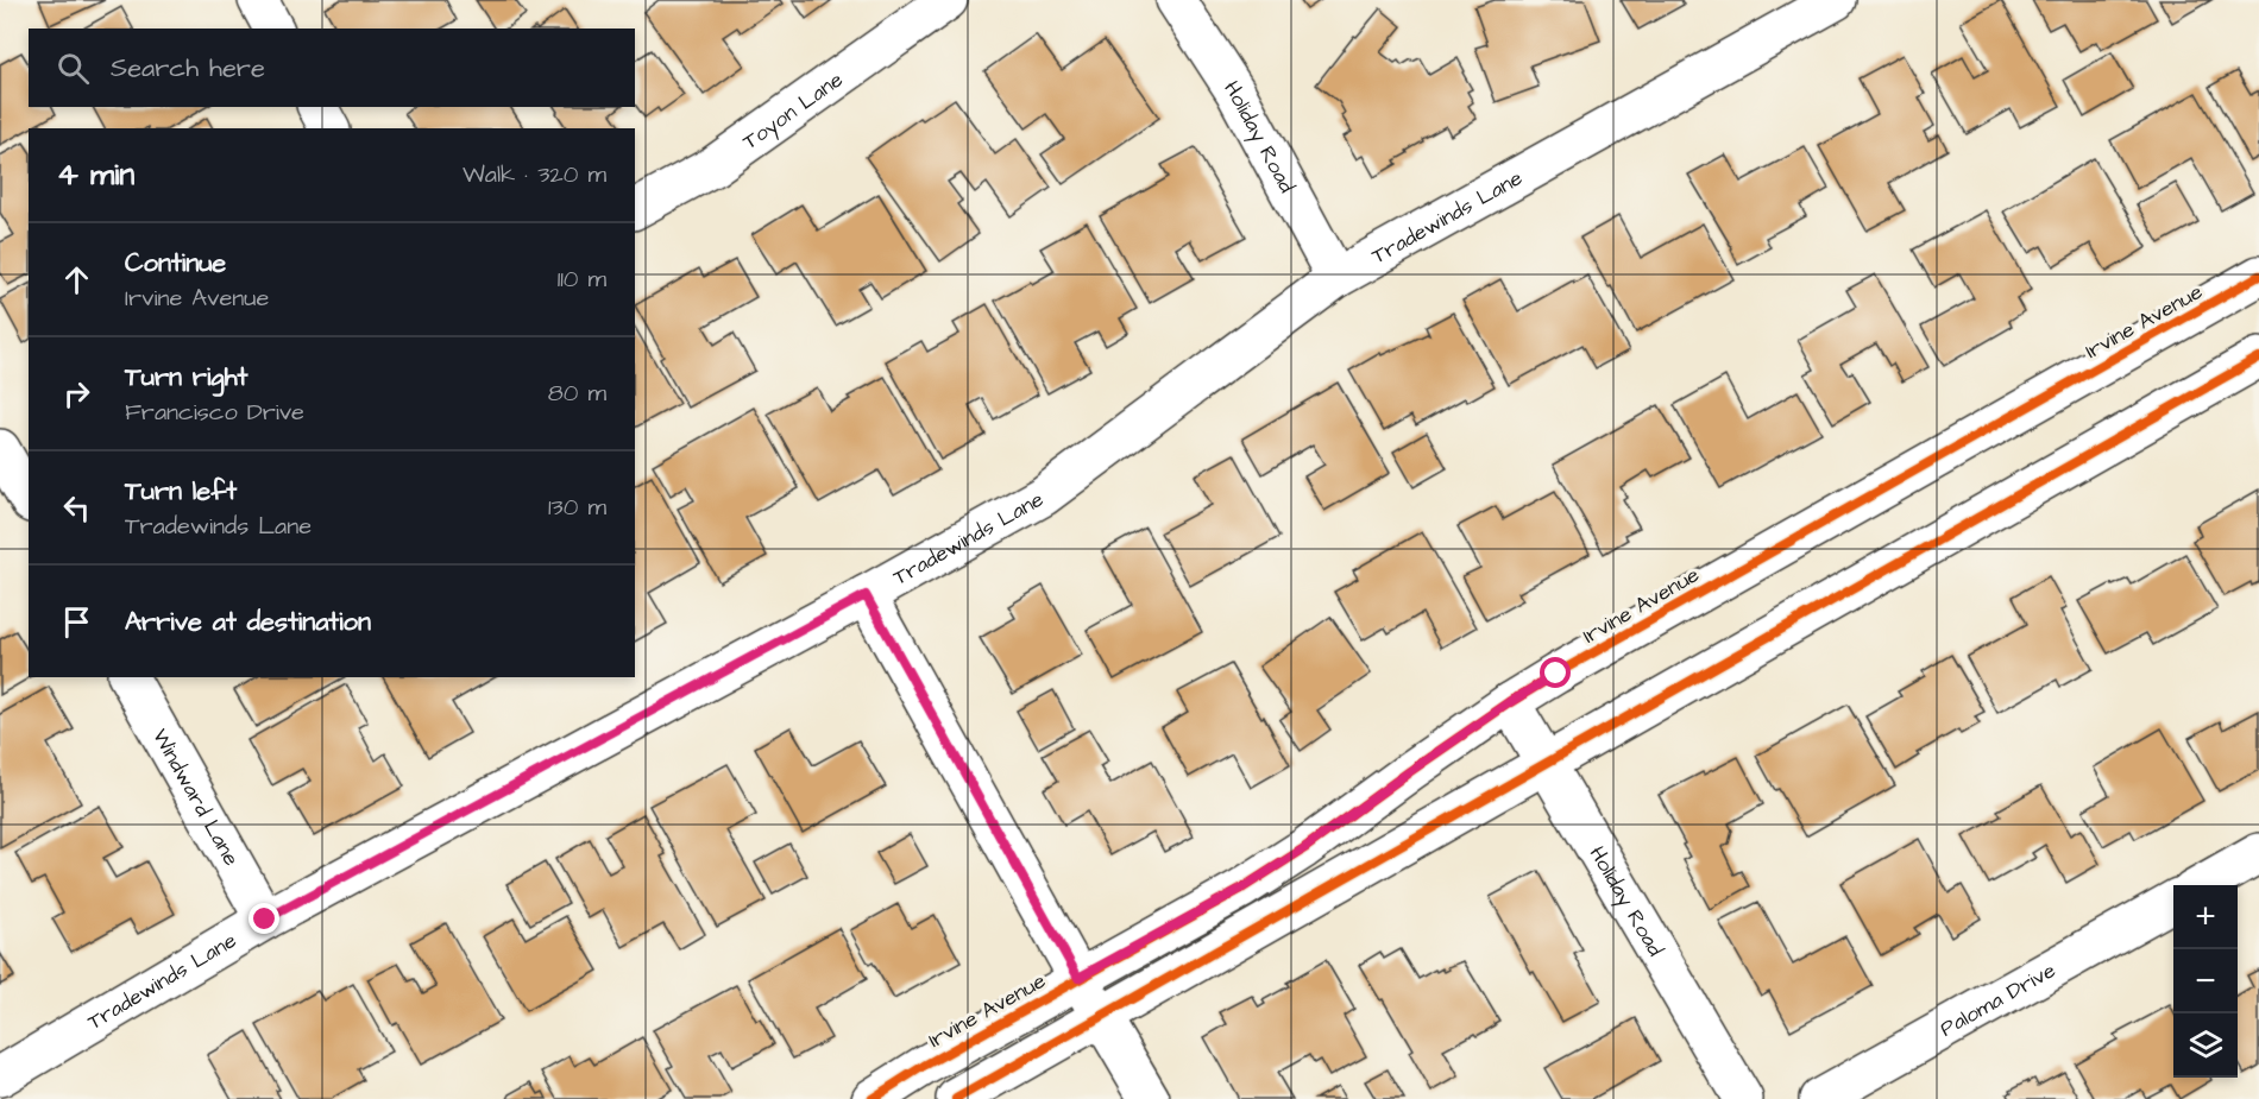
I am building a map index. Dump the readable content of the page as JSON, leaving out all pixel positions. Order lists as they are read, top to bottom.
{
  "streets": {
    "street": [
      "Toyon Lane",
      "Holiday Road",
      "Tradewinds Lane",
      "Irvine Avenue",
      "Windward Lane",
      "Paloma Drive"
    ]
  },
  "crossings": [
    ["Holiday Road", "Tradewinds Lane"],
    ["Holiday Road", "Irvine Avenue"],
    ["Tradewinds Lane", "Windward Lane"]
  ],
  "page": {
    "search": "Search here",
    "heading": ["4 min", "Walk · 320 m"],
    "list": [
      ["Continue", "Irvine Avenue", "110 m"],
      ["Turn right", "Francisco Drive", "80 m"],
      ["Turn left", "Tradewinds Lane", "130 m"],
      "Arrive at destination"
    ],
    "map_buttons": ["+", "−"]
  }
}
